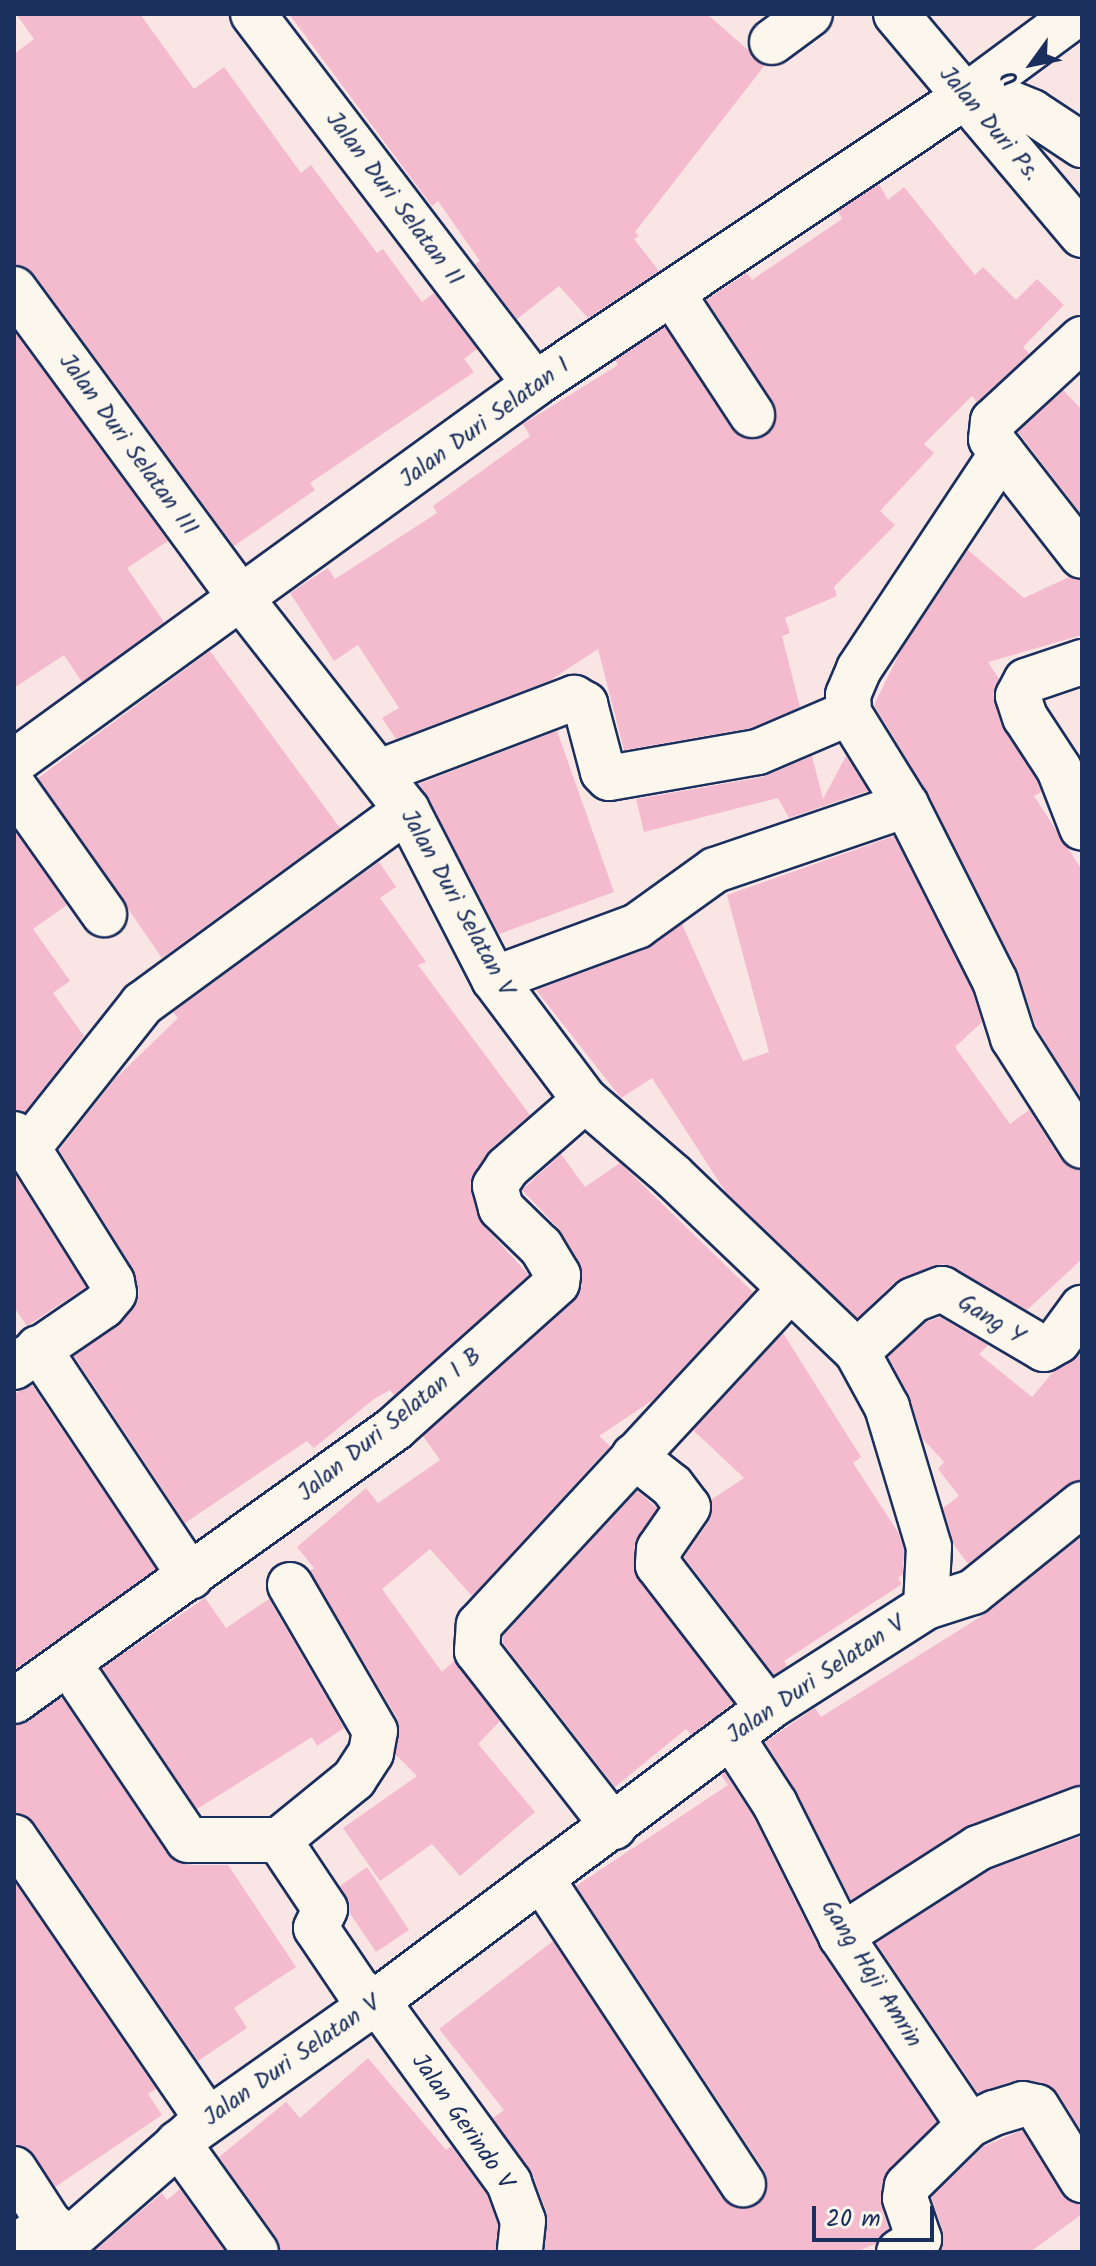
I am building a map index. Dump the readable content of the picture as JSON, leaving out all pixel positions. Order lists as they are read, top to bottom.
{
  "streets": {
    "street": [
      "Jalan Duri Ps.",
      "Jalan Duri Selatan II",
      "Jalan Duri Selatan I",
      "Jalan Duri Selatan III",
      "Jalan Duri Selatan V",
      "Gang Y",
      "Jalan Duri Selatan I B",
      "Gang Haji Amrin",
      "Jalan Gerindo V"
    ]
  },
  "crossings": [
    ["Jalan Duri Ps.", "Jalan Duri Selatan I"],
    ["Jalan Duri Selatan II", "Jalan Duri Selatan I"],
    ["Jalan Duri Selatan I", "Jalan Duri Selatan III"],
    ["Jalan Duri Selatan I", "Jalan Duri Selatan V"],
    ["Jalan Duri Selatan III", "Jalan Duri Selatan V"],
    ["Jalan Duri Selatan V", "Gang Y"],
    ["Jalan Duri Selatan V", "Jalan Duri Selatan I B"],
    ["Jalan Duri Selatan V", "Gang Haji Amrin"],
    ["Jalan Duri Selatan V", "Jalan Gerindo V"]
  ],
  "scale_bar": "20 m",
  "north": "bottom left"
}
